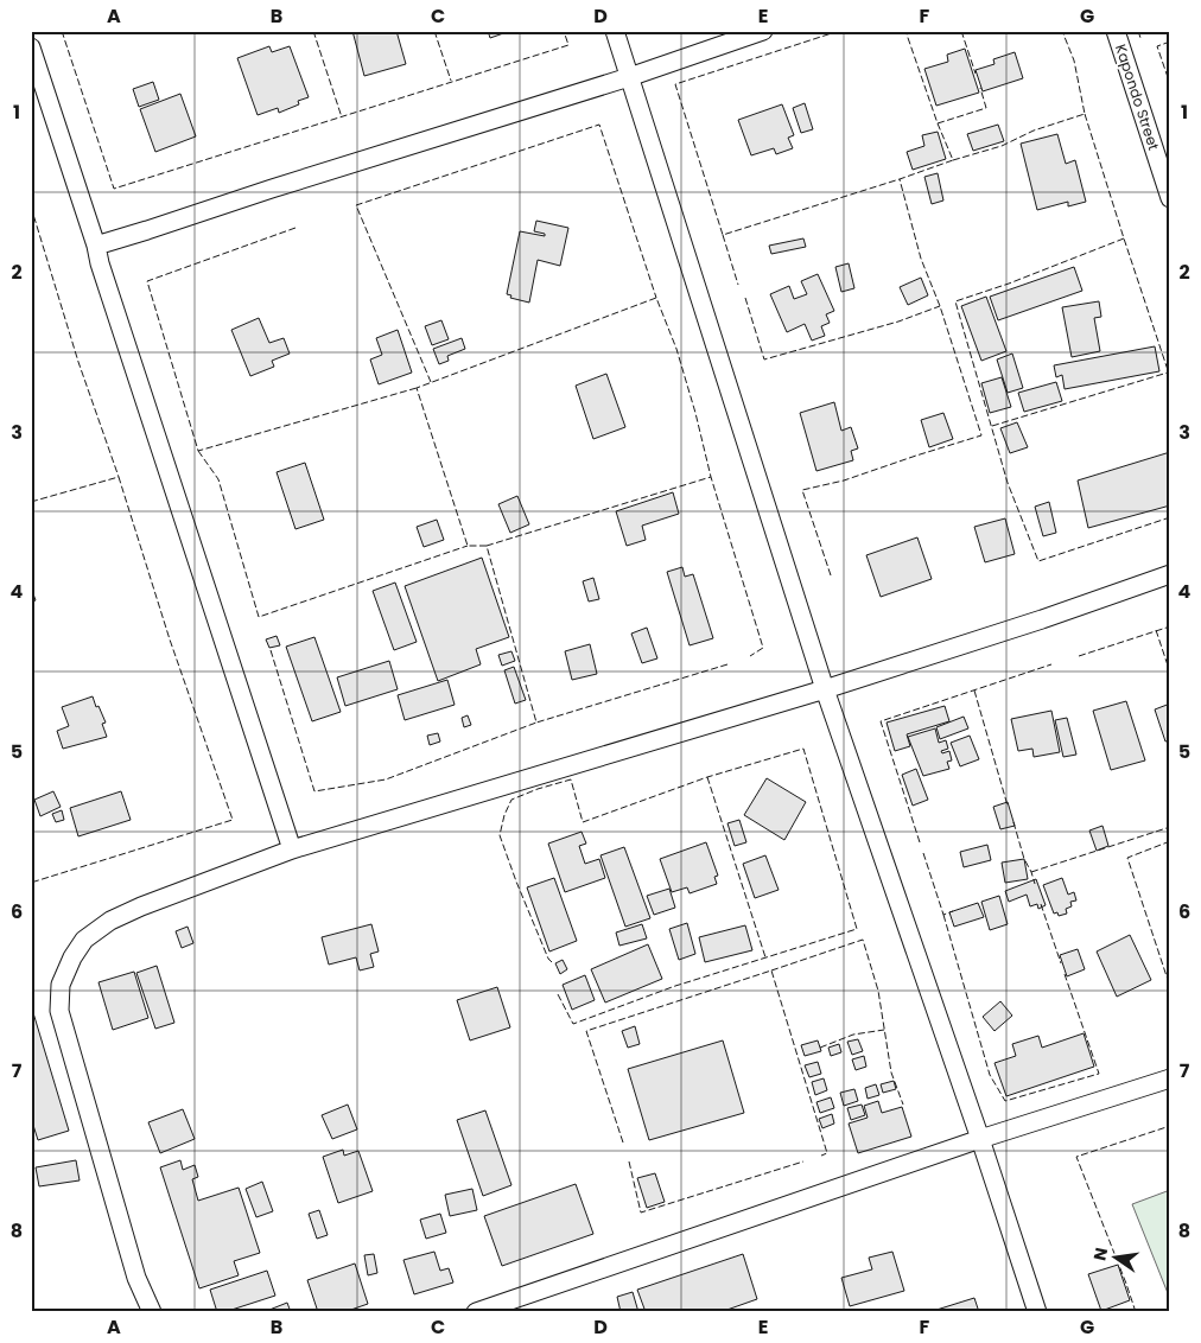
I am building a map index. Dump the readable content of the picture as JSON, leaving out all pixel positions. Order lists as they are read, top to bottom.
{
  "streets": {
    "street": ["Kapondo Street"]
  },
  "north": "left",
  "grid": {
    "columns": [
      "A",
      "B",
      "C",
      "D",
      "E",
      "F",
      "G"
    ],
    "rows": [
      "1",
      "2",
      "3",
      "4",
      "5",
      "6",
      "7",
      "8"
    ]
  }
}
